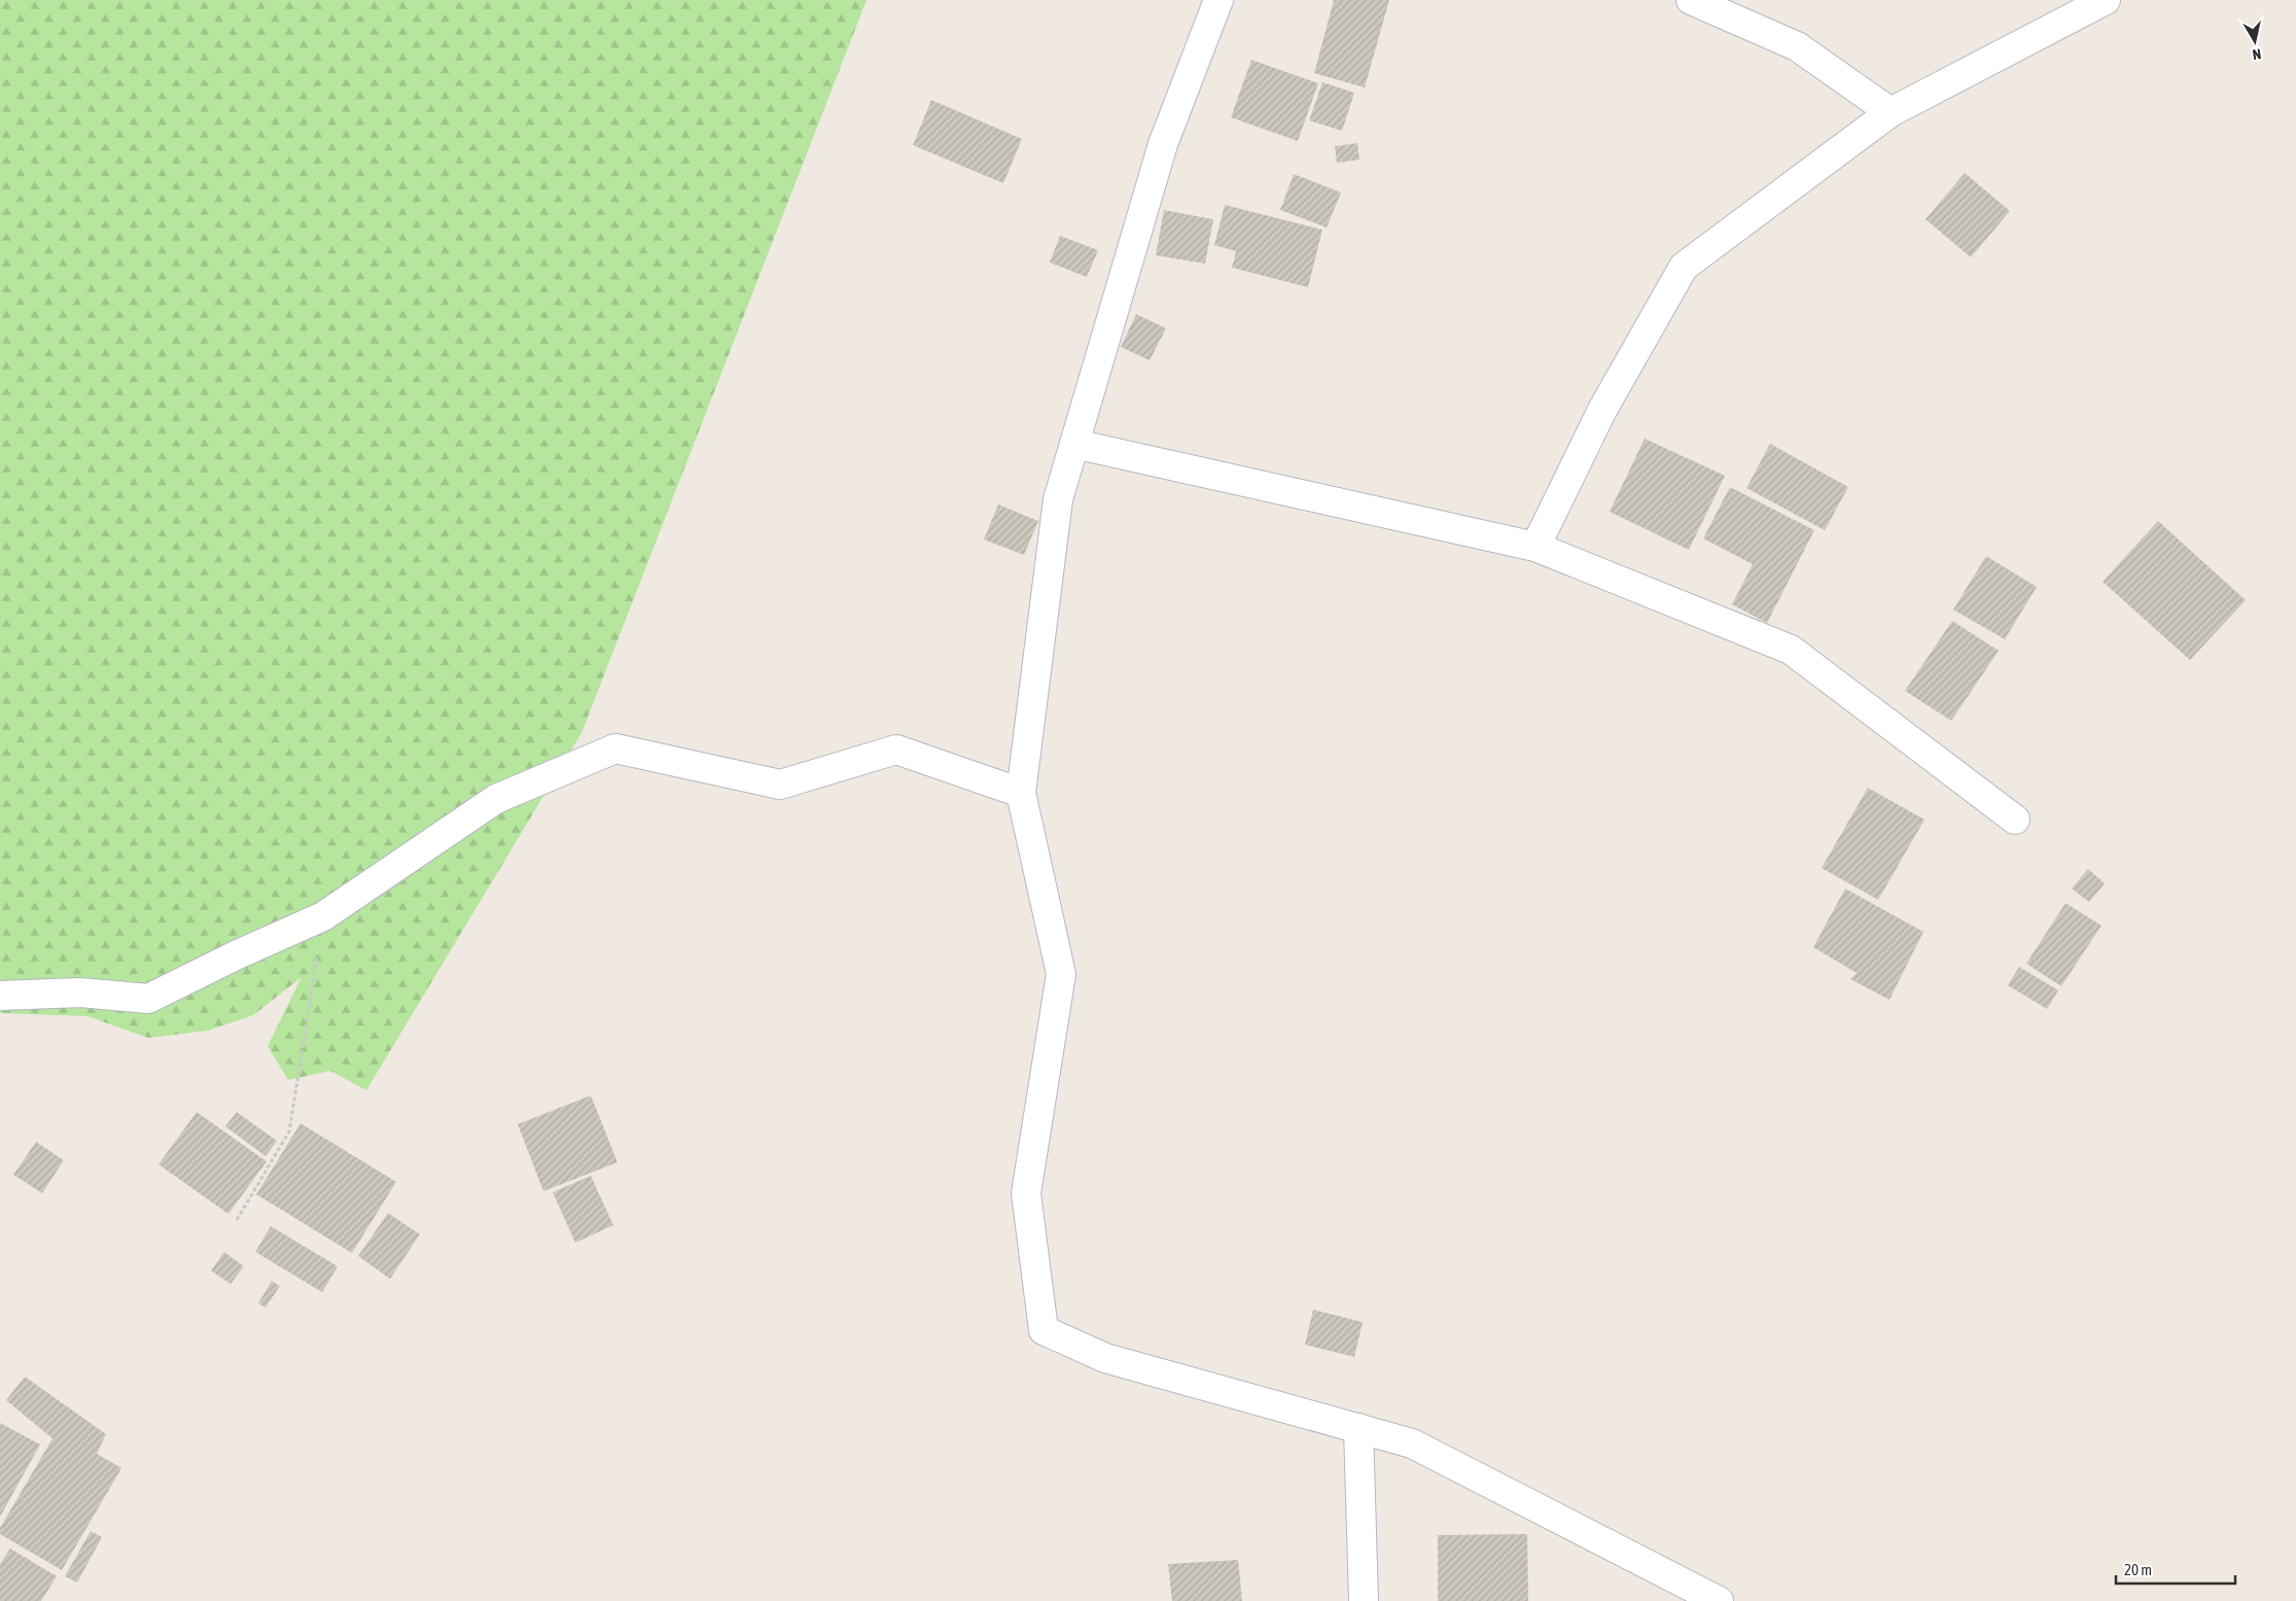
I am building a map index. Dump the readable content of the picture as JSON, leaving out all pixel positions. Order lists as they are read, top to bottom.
{
  "scale_bar": "20 m",
  "north": "bottom"
}
